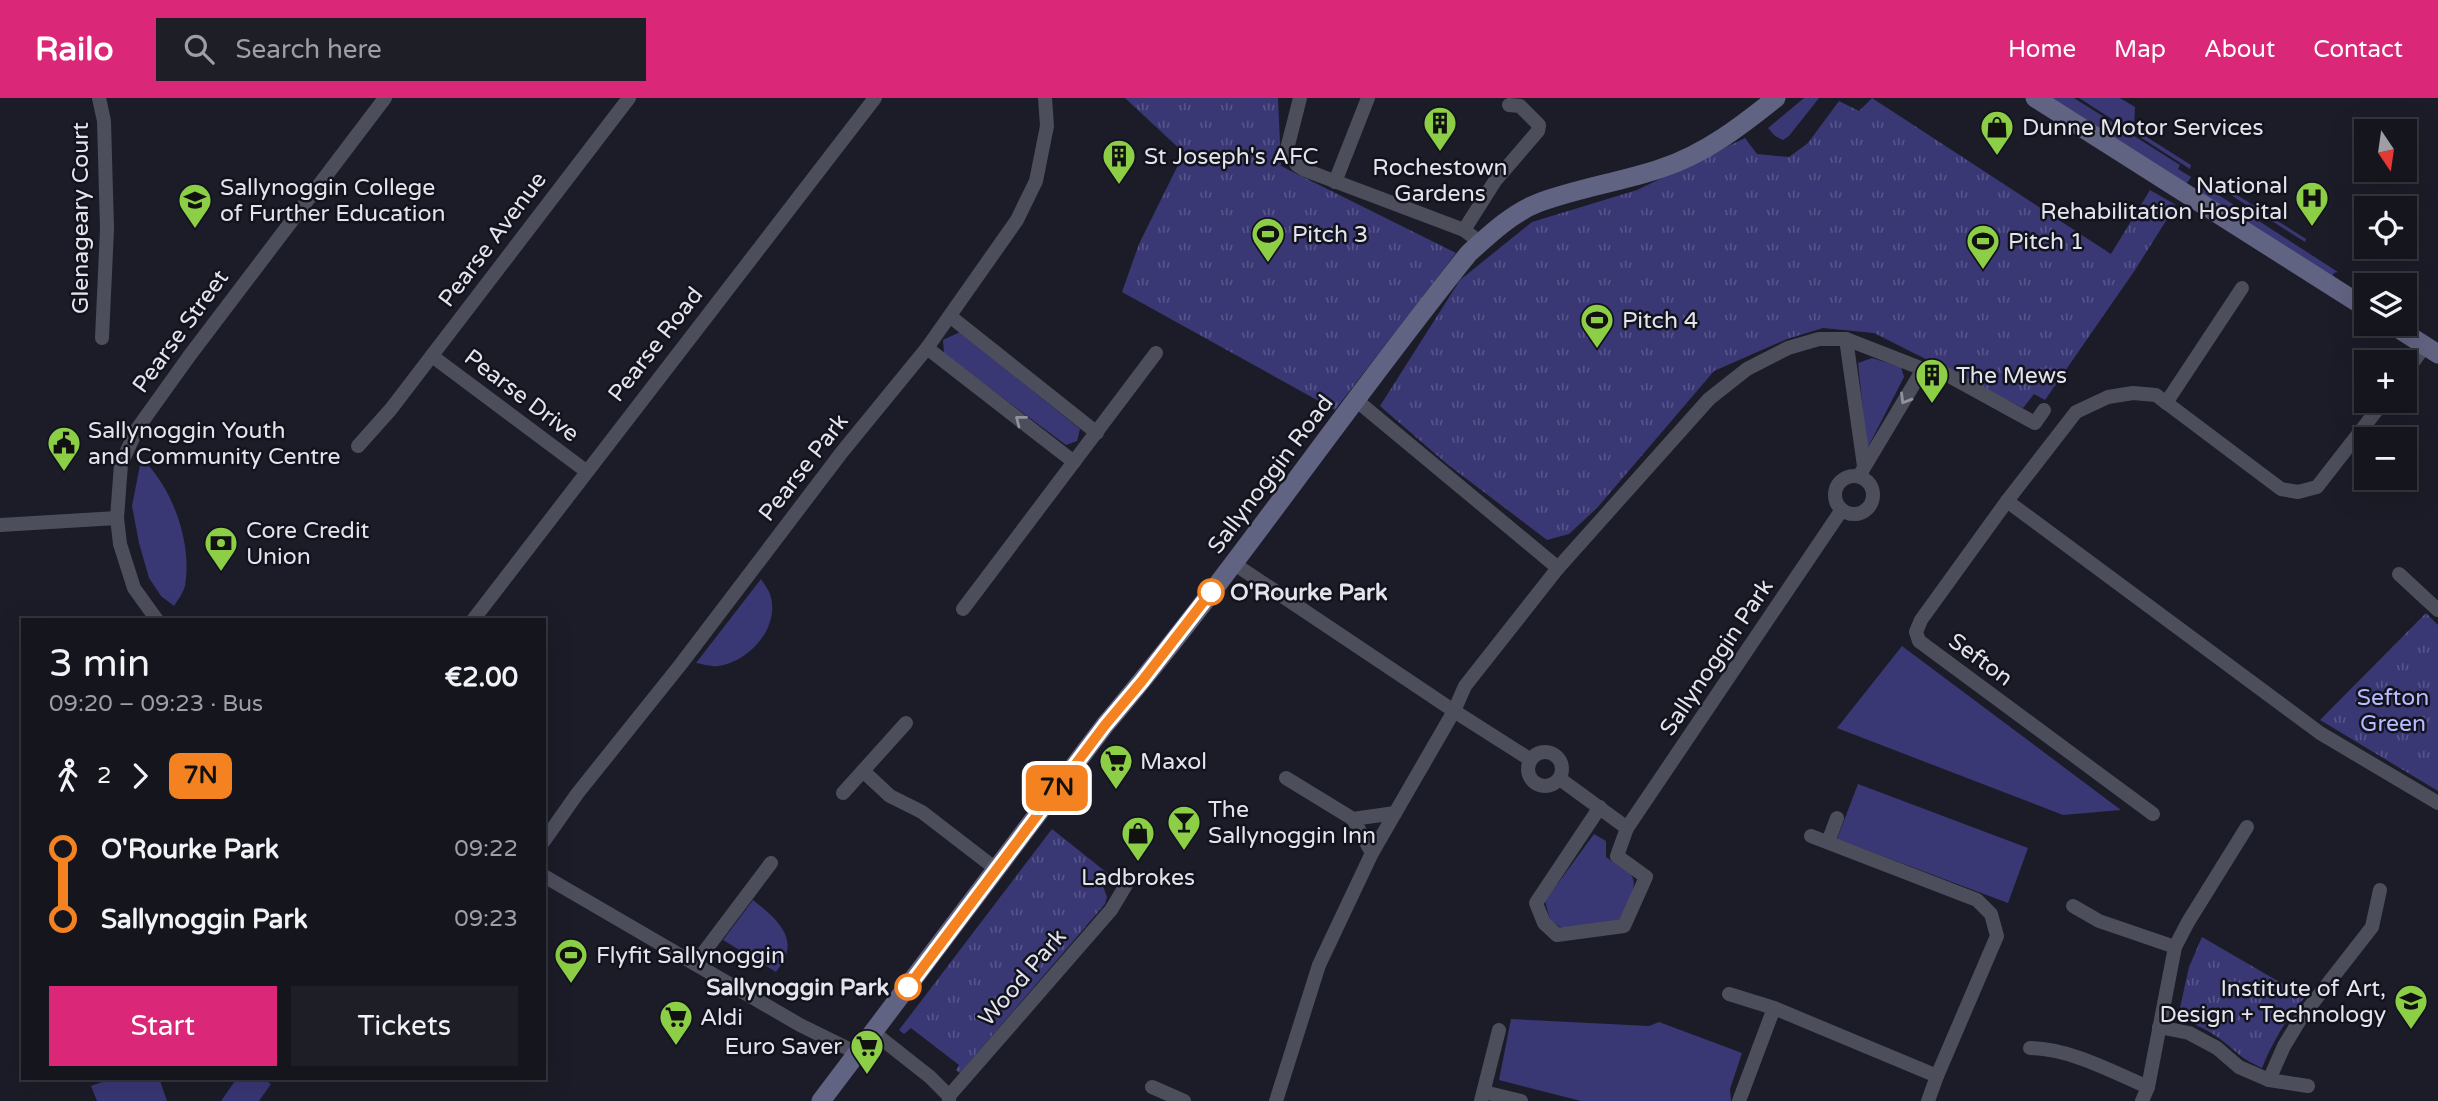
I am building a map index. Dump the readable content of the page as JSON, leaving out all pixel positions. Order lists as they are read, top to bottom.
{
  "streets": {
    "street": [
      "Glenageary Court",
      "Pearse Avenue",
      "Pearse Street",
      "Pearse Road",
      "Pearse Drive",
      "Pearse Park",
      "Sallynoggin Road",
      "Sallynoggin Park",
      "Sefton",
      "Wood Park"
    ]
  },
  "crossings": [
    ["Pearse Avenue", "Pearse Drive"],
    ["Pearse Road", "Pearse Drive"]
  ],
  "parks": ["Sefton Green"],
  "places": {
    "building": ["Rochestown Gardens", "St Joseph's AFC", "The Mews"],
    "shop": ["Dunne Motor Services", "Ladbrokes"],
    "hospital": ["National Rehabilitation Hospital"],
    "school or university": ["Sallynoggin College of Further Education", "Institute of Art, Design + Technology"],
    "sports": [
      "Pitch 3",
      "Pitch 1",
      "Pitch 4",
      "Flyfit Sallynoggin"
    ],
    "public building": ["Sallynoggin Youth and Community Centre"],
    "bank": ["Core Credit Union"],
    "other": ["O'Rourke Park", "Sallynoggin Park"],
    "supermarket": ["Maxol", "Aldi", "Euro Saver"],
    "bar": ["The Sallynoggin Inn"]
  },
  "lines": ["bus line 7N"],
  "north": "bottom",
  "page": {
    "header": "Railo",
    "search": "Search here",
    "nav": [
      "Home",
      "Map",
      "About",
      "Contact"
    ],
    "on_map": "7N",
    "map_buttons": ["+", "−"],
    "heading": ["3 min", "09:20 – 09:23 · Bus", "€2.00"],
    "legs": ["2", "7N"],
    "list": [
      {
        "name": "O'Rourke Park",
        "value": "09:22"
      },
      {
        "name": "Sallynoggin Park",
        "value": "09:23"
      }
    ],
    "buttons": ["Start", "Tickets"]
  }
}
